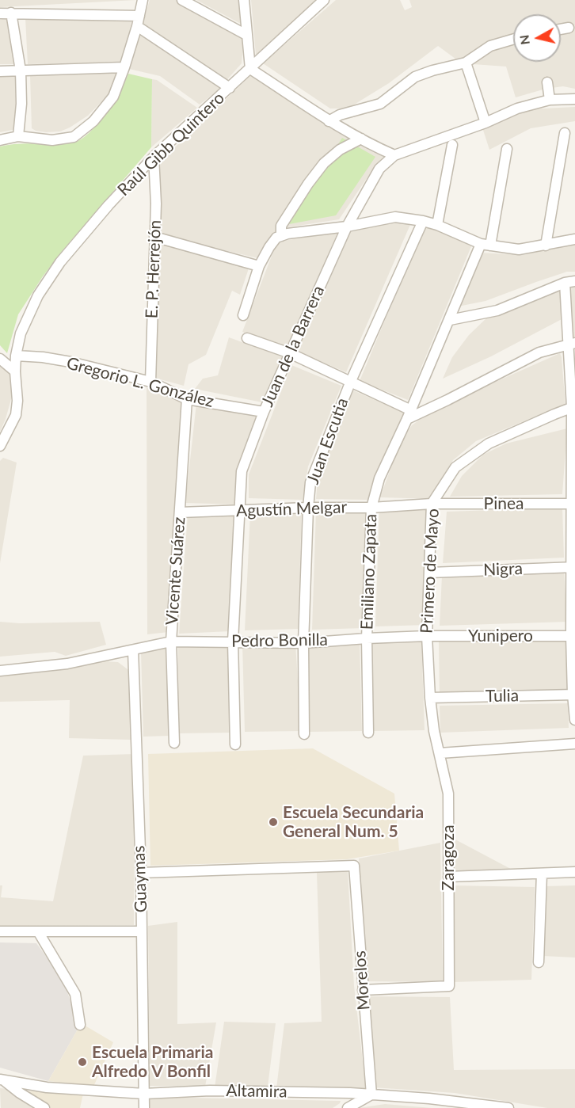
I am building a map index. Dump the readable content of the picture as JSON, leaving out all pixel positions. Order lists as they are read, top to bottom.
{
  "streets": {
    "street": [
      "Raúl Gibb Quintero",
      "E. P. Herrejón",
      "Juan de la Barrera",
      "Gregorio L. González",
      "Juan Escutia",
      "Pinea",
      "Agustín Melgar",
      "Nigra",
      "Vicente Suárez",
      "Primero de Mayo",
      "Emiliano Zapata",
      "Yunipero",
      "Pedro Bonilla",
      "Tulia",
      "Zaragoza",
      "Guaymas",
      "Morelos",
      "Altamira"
    ]
  },
  "crossings": [
    ["Raúl Gibb Quintero", "E. P. Herrejón"],
    ["Raúl Gibb Quintero", "Gregorio L. González"],
    ["E. P. Herrejón", "Gregorio L. González"],
    ["Juan de la Barrera", "Gregorio L. González"],
    ["Juan de la Barrera", "Agustín Melgar"],
    ["Juan de la Barrera", "Pedro Bonilla"],
    ["Gregorio L. González", "Vicente Suárez"],
    ["Juan Escutia", "Agustín Melgar"],
    ["Juan Escutia", "Pedro Bonilla"],
    ["Pinea", "Agustín Melgar"],
    ["Pinea", "Primero de Mayo"],
    ["Agustín Melgar", "Vicente Suárez"],
    ["Agustín Melgar", "Primero de Mayo"],
    ["Agustín Melgar", "Emiliano Zapata"],
    ["Nigra", "Primero de Mayo"],
    ["Vicente Suárez", "Pedro Bonilla"],
    ["Primero de Mayo", "Yunipero"],
    ["Primero de Mayo", "Pedro Bonilla"],
    ["Primero de Mayo", "Tulia"],
    ["Primero de Mayo", "Zaragoza"],
    ["Emiliano Zapata", "Pedro Bonilla"],
    ["Yunipero", "Pedro Bonilla"],
    ["Pedro Bonilla", "Guaymas"],
    ["Zaragoza", "Morelos"],
    ["Guaymas", "Morelos"],
    ["Guaymas", "Altamira"],
    ["Morelos", "Altamira"]
  ],
  "places": ["Escuela Secundaria General Num. 5", "Escuela Primaria Alfredo V Bonfil"],
  "north": "left"
}
